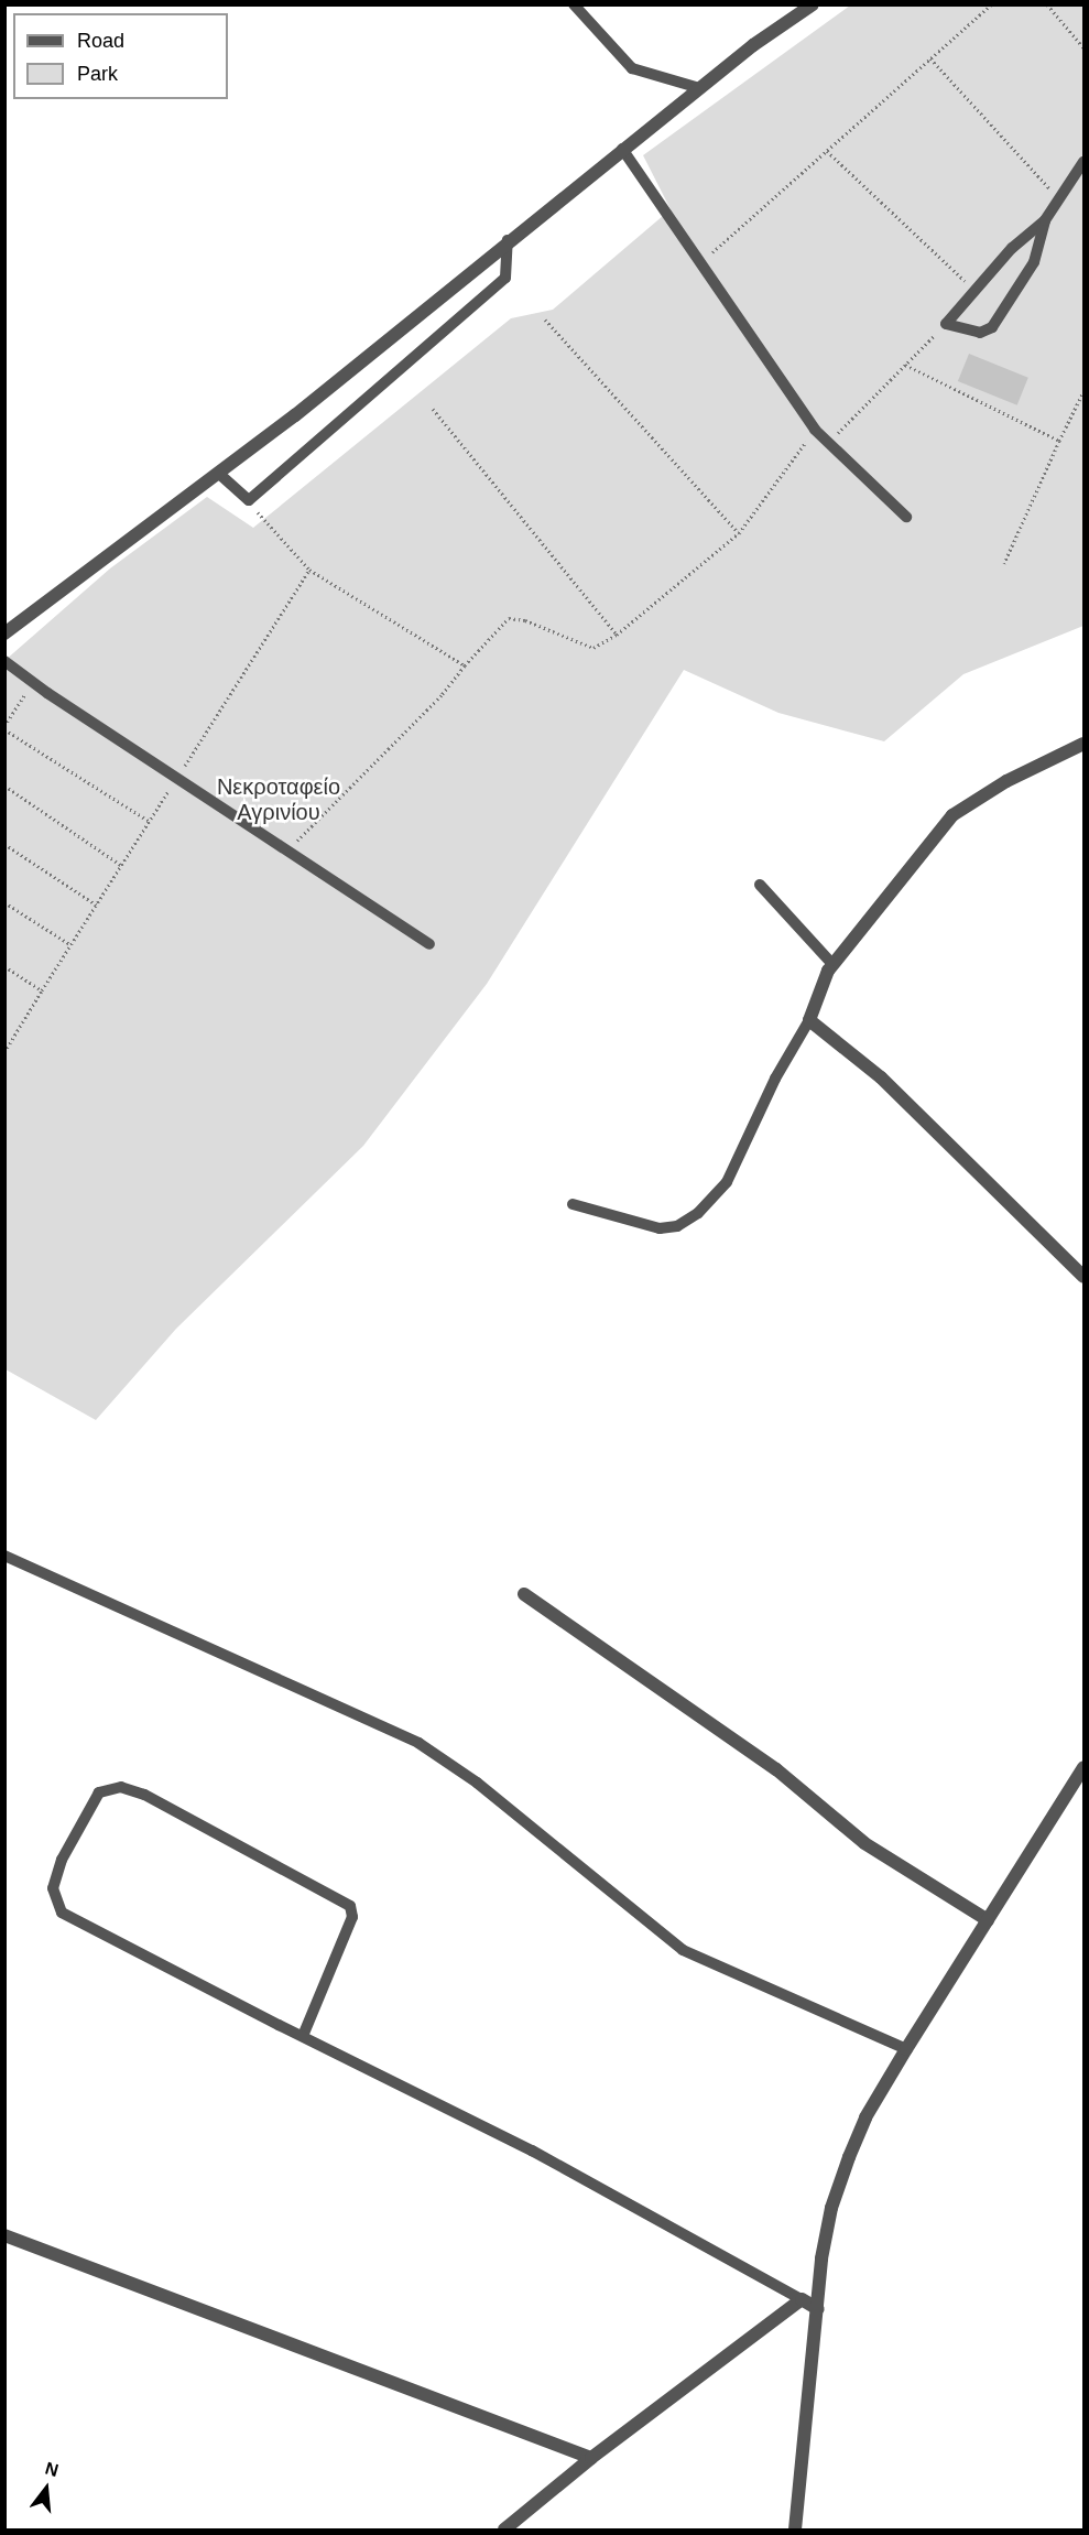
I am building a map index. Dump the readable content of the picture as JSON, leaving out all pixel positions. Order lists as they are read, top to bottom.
{
  "parks": ["Νεκροταφείο Αγρινίου"],
  "legend": ["Road", "Park"],
  "north": "top"
}
